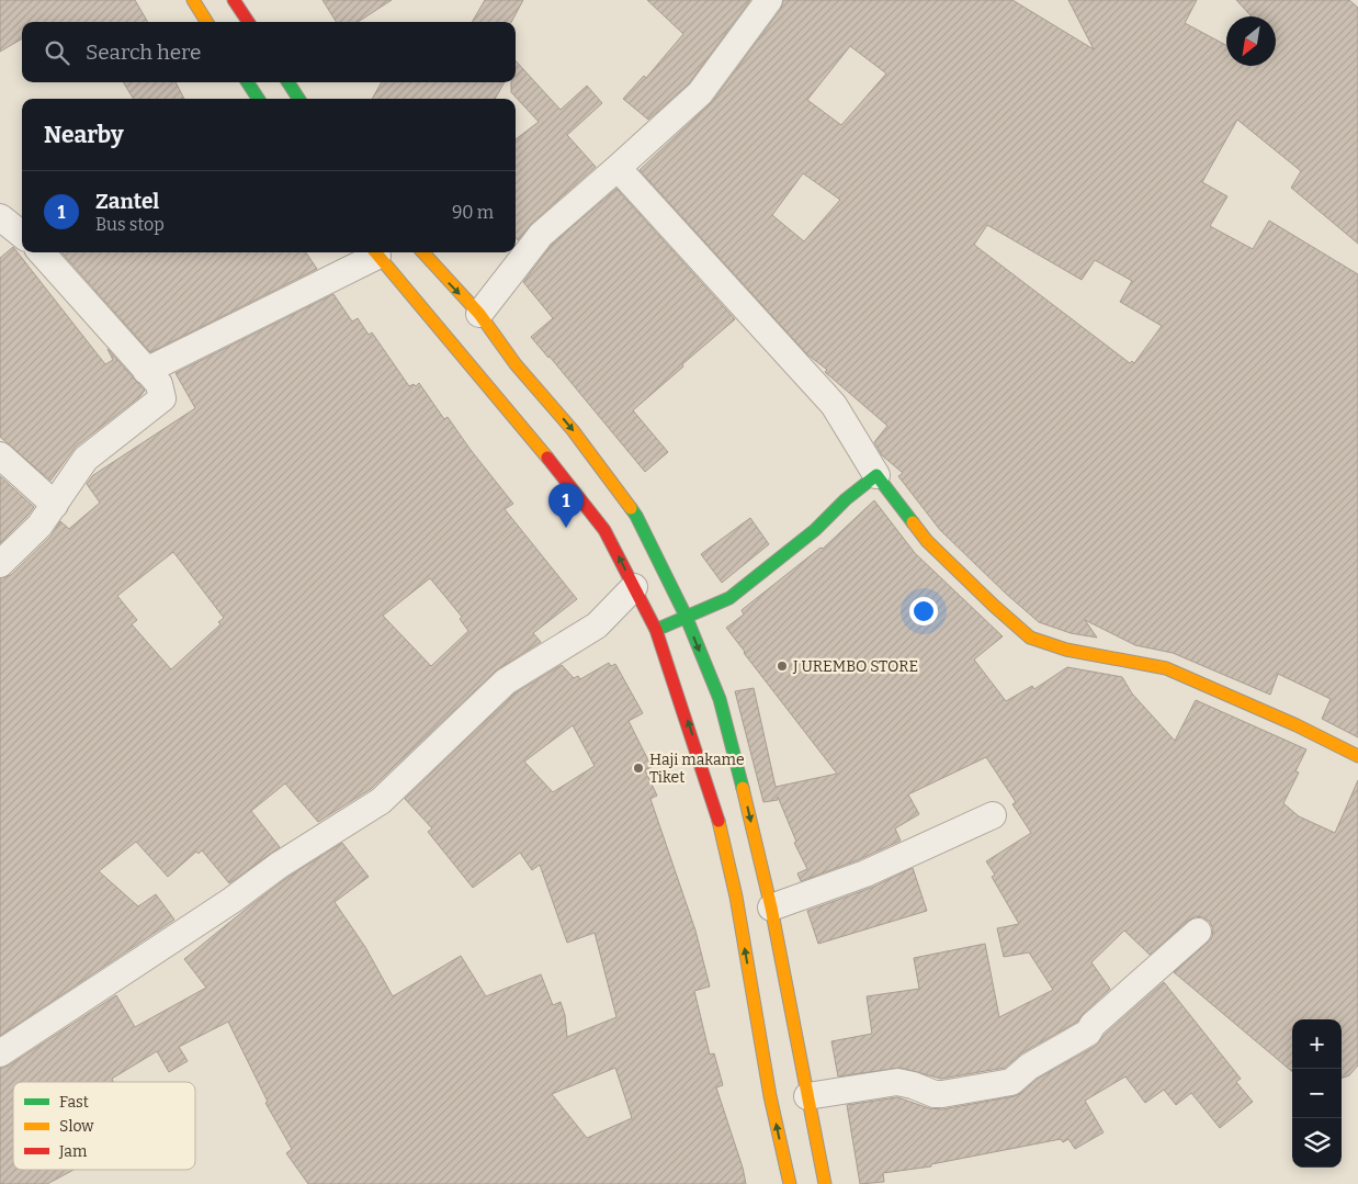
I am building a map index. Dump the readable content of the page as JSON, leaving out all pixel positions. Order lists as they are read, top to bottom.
{
  "places": ["J UREMBO STORE", "Haji makame Tiket"],
  "legend": ["Fast", "Slow", "Jam"],
  "north": "bottom left",
  "page": {
    "search": "Search here",
    "heading": "Nearby",
    "list": [
      {
        "mark": "1",
        "name": "Zantel",
        "note": "Bus stop",
        "value": "90 m"
      }
    ],
    "pins": "1",
    "map_buttons": ["+", "−"]
  }
}
